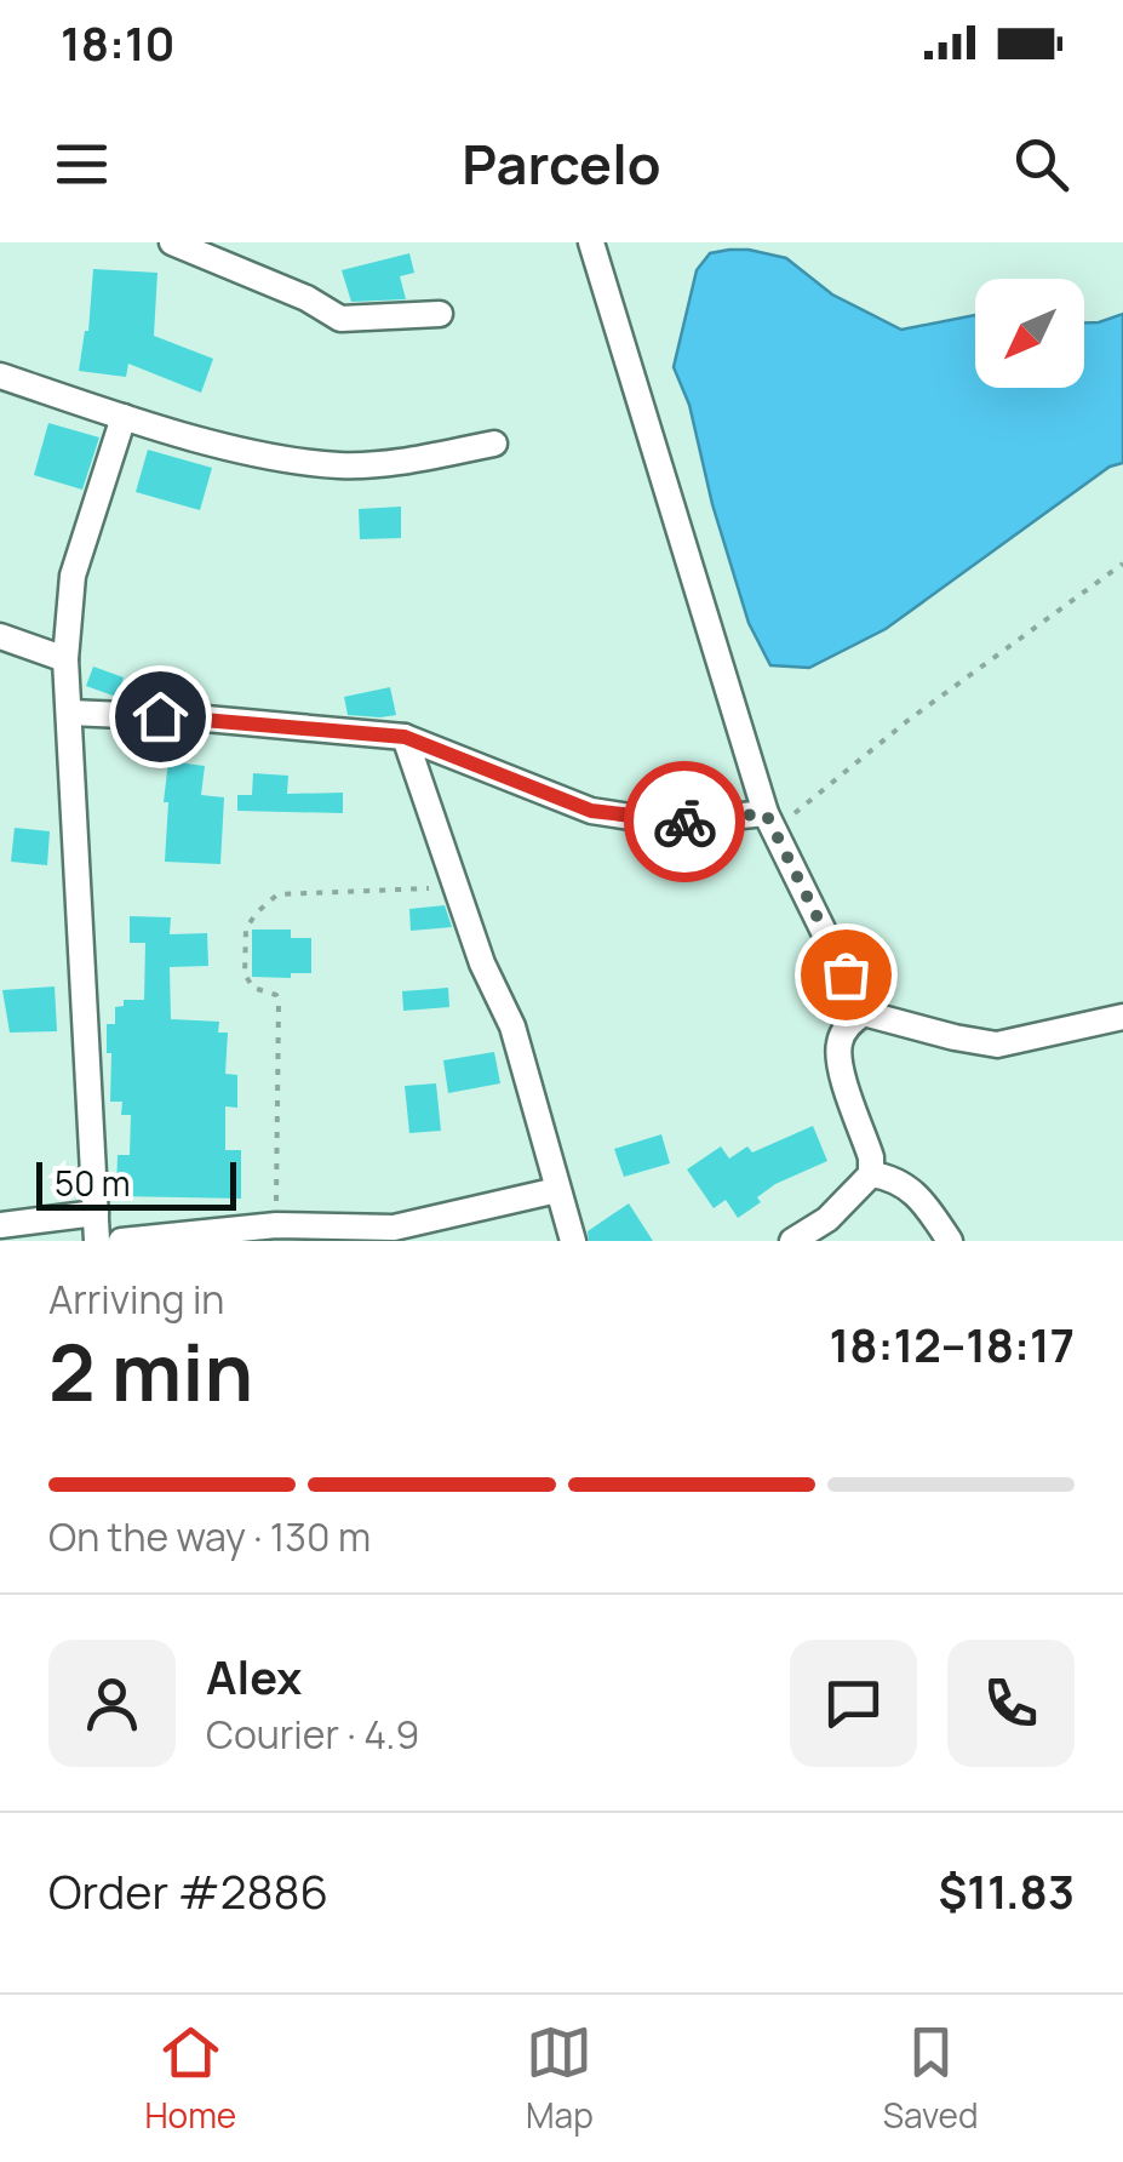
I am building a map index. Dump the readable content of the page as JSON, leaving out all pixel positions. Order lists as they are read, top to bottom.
{
  "scale_bar": "50 m",
  "north": "bottom left",
  "page": {
    "status": "18:10",
    "header": "Parcelo",
    "scale": "50 m",
    "heading": ["2 min", "Arriving in", "18:12–18:17"],
    "panel": [
      "Alex",
      "Courier · 4.9",
      "Order #2886",
      "$11.83"
    ],
    "bar": "On the way · 130 m",
    "tabs": ["Home", "Map", "Saved"]
  }
}
